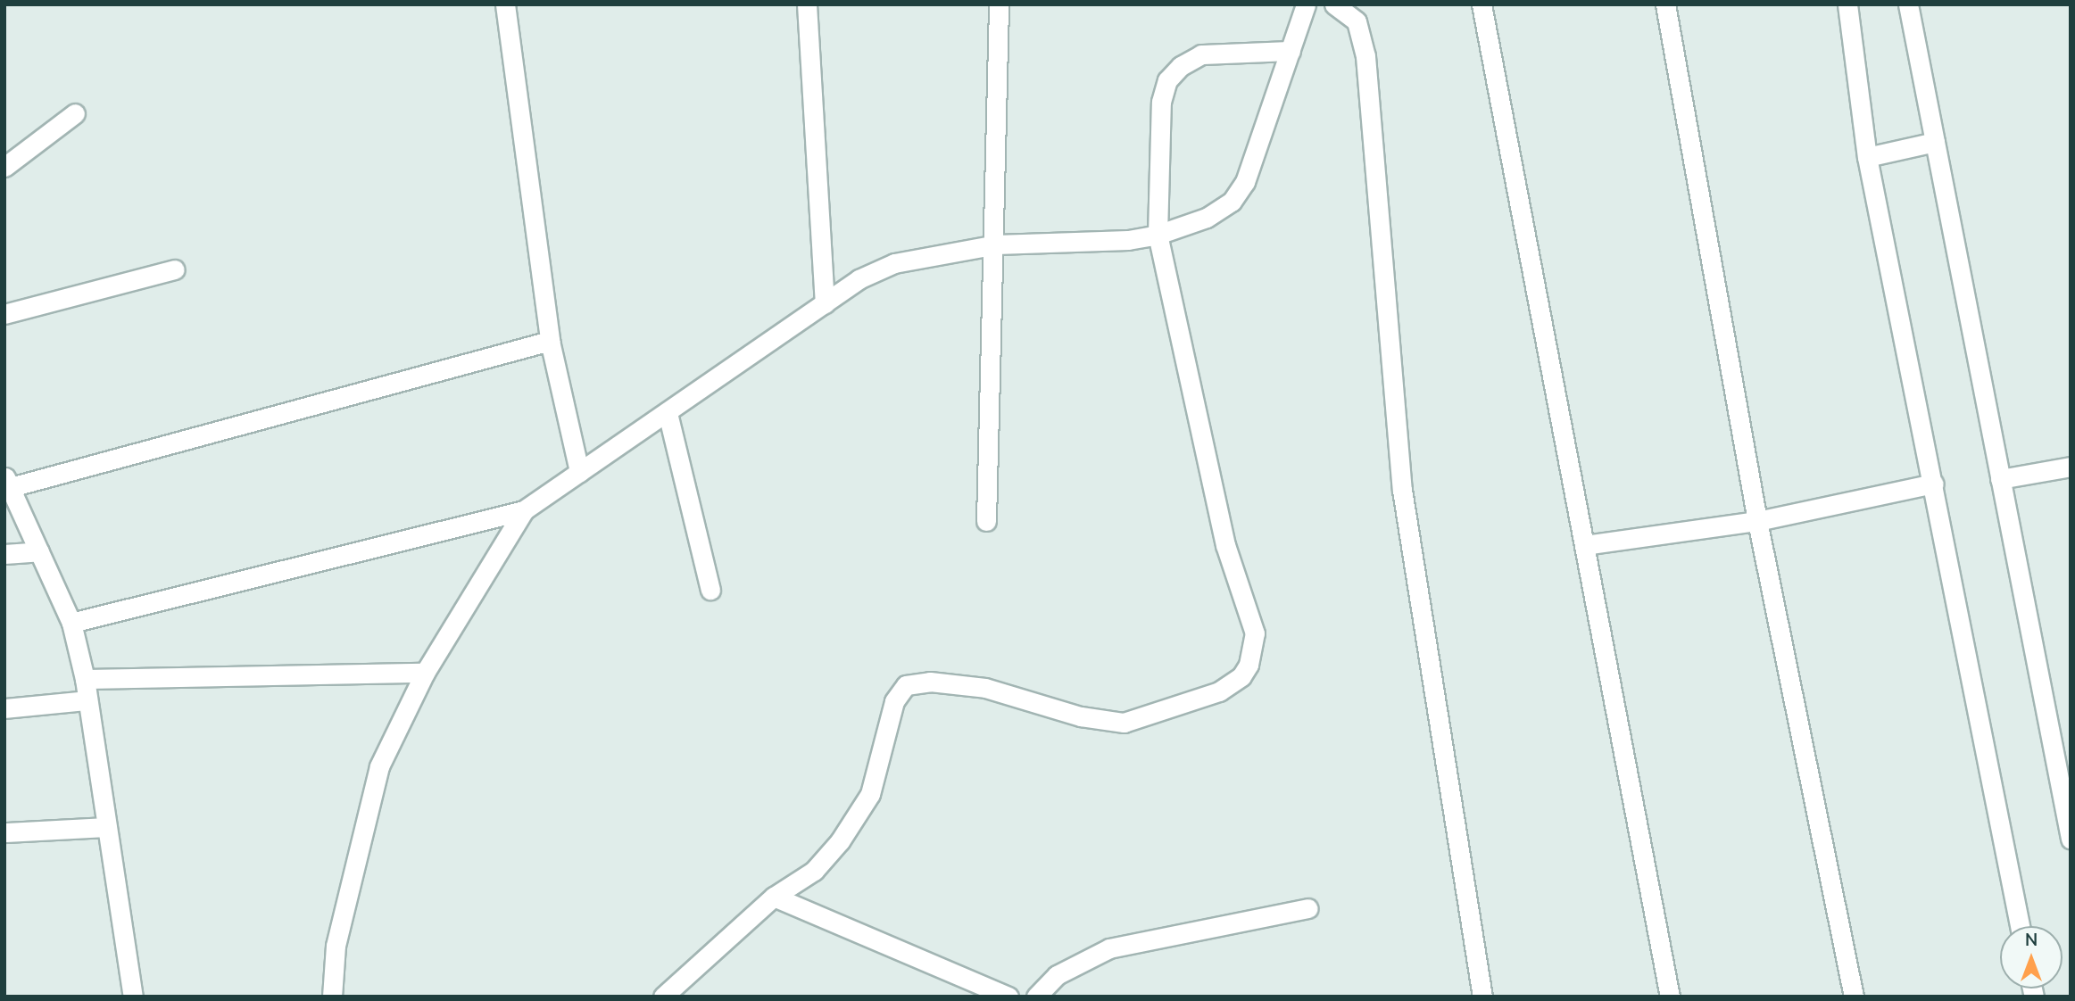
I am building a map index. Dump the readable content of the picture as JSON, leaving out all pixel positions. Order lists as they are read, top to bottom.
{
  "north": "top"
}
